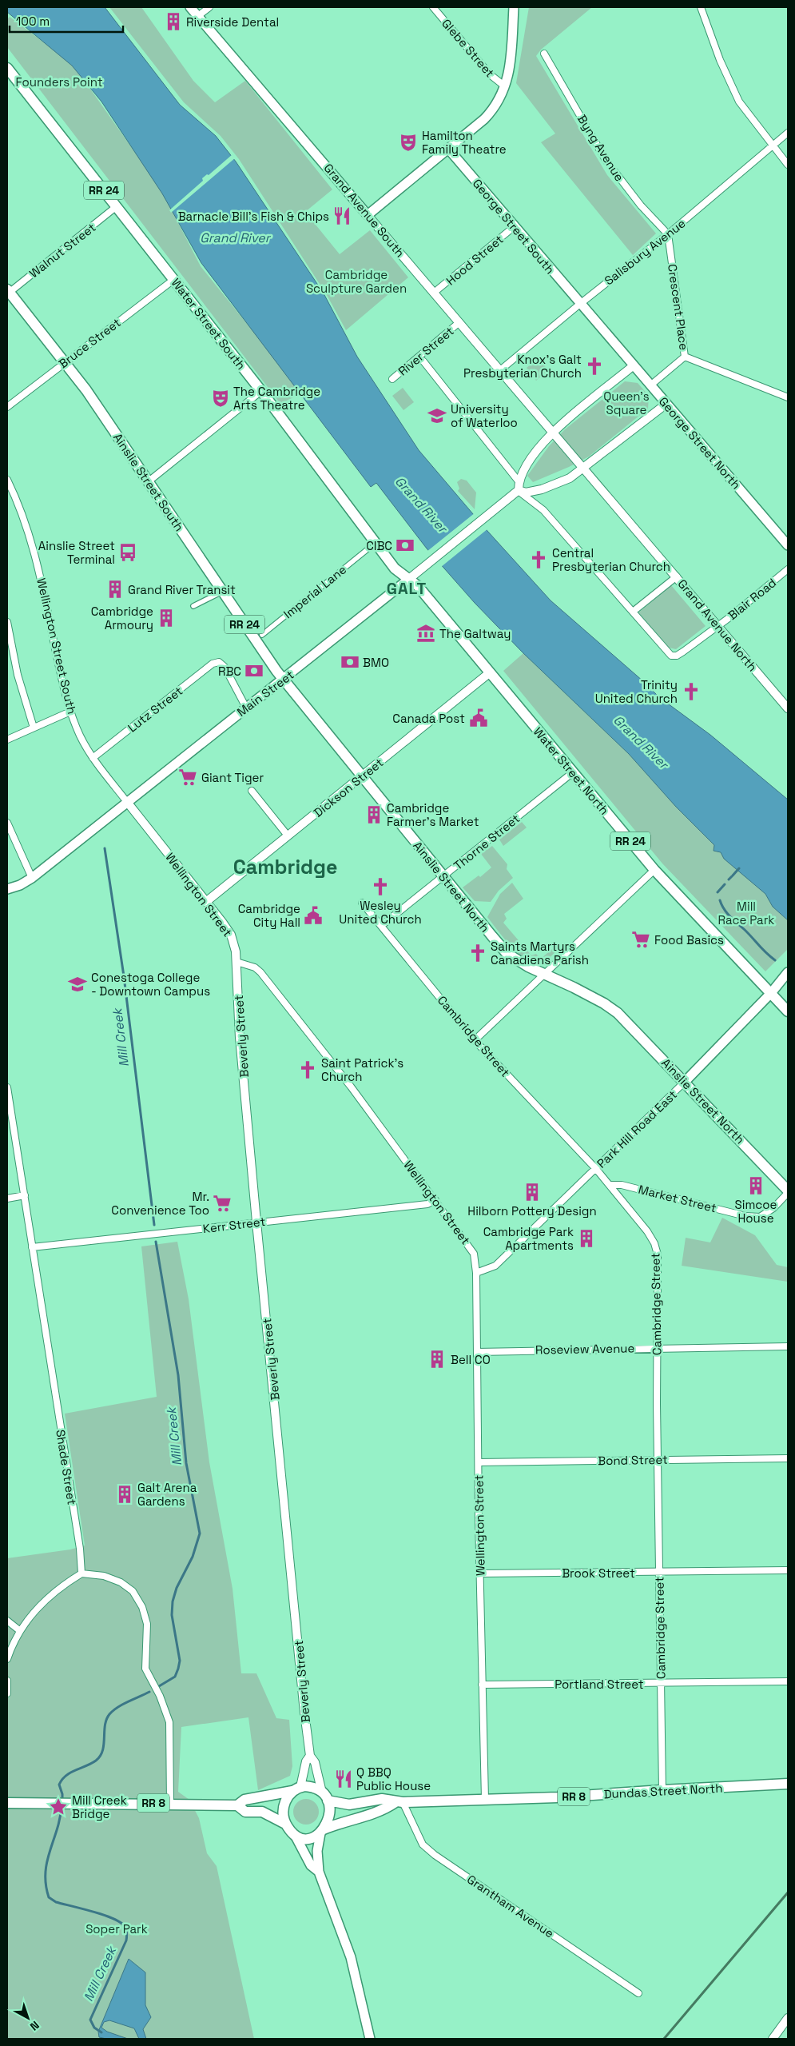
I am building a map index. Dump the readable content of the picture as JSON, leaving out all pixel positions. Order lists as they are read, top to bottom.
{
  "streets": {
    "main road": [
      "RR 24",
      "Grand Avenue South",
      "George Street South",
      "Water Street South",
      "George Street North",
      "Ainslie Street South",
      "Main Street",
      "Water Street North",
      "Ainslie Street North",
      "Park Hill Road East",
      "Dundas Street North",
      "RR 8"
    ],
    "street": [
      "Glebe Street",
      "Byng Avenue",
      "Walnut Street",
      "Salisbury Avenue",
      "Hood Street",
      "Crescent Place",
      "Bruce Street",
      "River Street",
      "Imperial Lane",
      "Blair Road",
      "Grand Avenue North",
      "Wellington Street South",
      "Lutz Street",
      "Dickson Street",
      "Thorne Street",
      "Wellington Street",
      "Beverly Street",
      "Cambridge Street",
      "Market Street",
      "Kerr Street",
      "Roseview Avenue",
      "Bond Street",
      "Shade Street",
      "Brook Street",
      "Portland Street",
      "Grantham Avenue"
    ]
  },
  "crossings": [
    ["Byng Avenue", "Salisbury Avenue"],
    ["Byng Avenue", "Crescent Place"],
    ["Grand Avenue South", "Salisbury Avenue"],
    ["Grand Avenue South", "Hood Street"],
    ["Grand Avenue South", "River Street"],
    ["Grand Avenue South", "Grand Avenue North"],
    ["George Street South", "Salisbury Avenue"],
    ["George Street South", "Hood Street"],
    ["George Street South", "George Street North"],
    ["Walnut Street", "Water Street South"],
    ["Walnut Street", "Ainslie Street South"],
    ["Salisbury Avenue", "Crescent Place"],
    ["Salisbury Avenue", "George Street North"],
    ["Crescent Place", "George Street North"],
    ["Water Street South", "Bruce Street"],
    ["Water Street South", "Main Street"],
    ["Water Street South", "Water Street North"],
    ["Bruce Street", "Ainslie Street South"],
    ["Ainslie Street South", "Main Street"],
    ["Ainslie Street South", "Ainslie Street North"],
    ["Blair Road", "Grand Avenue North"],
    ["Wellington Street South", "Main Street"],
    ["Wellington Street South", "Lutz Street"],
    ["Wellington Street South", "Wellington Street"],
    ["Main Street", "Lutz Street"],
    ["Main Street", "Water Street North"],
    ["Main Street", "Ainslie Street North"],
    ["Main Street", "Wellington Street"],
    ["Water Street North", "Dickson Street"],
    ["Water Street North", "Thorne Street"],
    ["Water Street North", "Park Hill Road East"],
    ["Dickson Street", "Ainslie Street North"],
    ["Dickson Street", "Wellington Street"],
    ["Thorne Street", "Ainslie Street North"],
    ["Thorne Street", "Cambridge Street"],
    ["Ainslie Street North", "Park Hill Road East"],
    ["Ainslie Street North", "Market Street"],
    ["Wellington Street", "Beverly Street"],
    ["Wellington Street", "Park Hill Road East"],
    ["Wellington Street", "Kerr Street"],
    ["Wellington Street", "Roseview Avenue"],
    ["Wellington Street", "Bond Street"],
    ["Wellington Street", "Brook Street"],
    ["Wellington Street", "Portland Street"],
    ["Wellington Street", "Dundas Street North"],
    ["Beverly Street", "Kerr Street"],
    ["Beverly Street", "Dundas Street North"],
    ["Beverly Street", "RR 8"],
    ["Cambridge Street", "Park Hill Road East"],
    ["Cambridge Street", "Market Street"],
    ["Cambridge Street", "Roseview Avenue"],
    ["Cambridge Street", "Bond Street"],
    ["Cambridge Street", "Brook Street"],
    ["Cambridge Street", "Portland Street"],
    ["Cambridge Street", "Dundas Street North"],
    ["Kerr Street", "Shade Street"],
    ["Dundas Street North", "RR 8"],
    ["Dundas Street North", "Grantham Avenue"]
  ],
  "districts": ["GALT", "Cambridge"],
  "water": ["Grand River", "Mill Creek"],
  "parks": [
    "Founders Point",
    "Cambridge Sculpture Garden",
    "Queen's Square",
    "Mill Race Park",
    "Soper Park"
  ],
  "places": {
    "building": [
      "Riverside Dental",
      "Grand River Transit",
      "Cambridge Armoury",
      "Cambridge Farmer's Market",
      "Simcoe House",
      "Hilborn Pottery Design",
      "Cambridge Park Apartments",
      "Bell CO",
      "Galt Arena Gardens"
    ],
    "theatre": ["Hamilton Family Theatre", "The Cambridge Arts Theatre"],
    "restaurant": ["Barnacle Bill's Fish & Chips", "Q BBQ Public House"],
    "church": [
      "Knox's Galt Presbyterian Church",
      "Central Presbyterian Church",
      "Trinity United Church",
      "Wesley United Church",
      "Saints Martyrs Canadiens Parish",
      "Saint Patrick's Church"
    ],
    "school or university": ["University of Waterloo", "Conestoga College - Downtown Campus"],
    "bank": ["CIBC", "BMO", "RBC"],
    "bus stop": ["Ainslie Street Terminal"],
    "museum": ["The Galtway"],
    "public building": ["Canada Post", "Cambridge City Hall"],
    "supermarket": ["Giant Tiger", "Food Basics", "Mr. Convenience Too"],
    "place": ["Mill Creek Bridge"]
  },
  "scale_bar": "100 m",
  "north": "bottom right"
}
